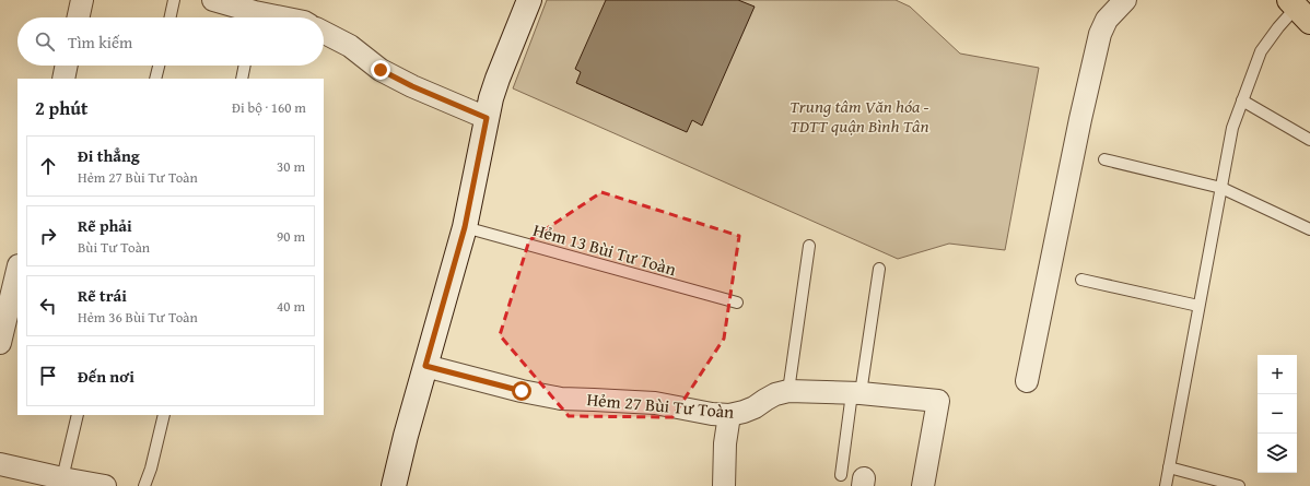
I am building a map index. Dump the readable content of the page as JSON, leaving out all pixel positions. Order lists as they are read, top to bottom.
{
  "streets": {
    "street": ["Hẻm 27 Bùi Tư Toàn"],
    "lane": ["Hẻm 13 Bùi Tư Toàn"]
  },
  "parks": ["Trung tâm Văn hóa - TDTT quận Bình Tân"],
  "page": {
    "search": "Tìm kiếm",
    "heading": ["2 phút", "Đi bộ · 160 m"],
    "list": [
      ["Đi thẳng", "Hẻm 27 Bùi Tư Toàn", "30 m"],
      ["Rẽ phải", "Bùi Tư Toàn", "90 m"],
      ["Rẽ trái", "Hẻm 36 Bùi Tư Toàn", "40 m"],
      "Đến nơi"
    ],
    "map_buttons": ["+", "−"]
  }
}
